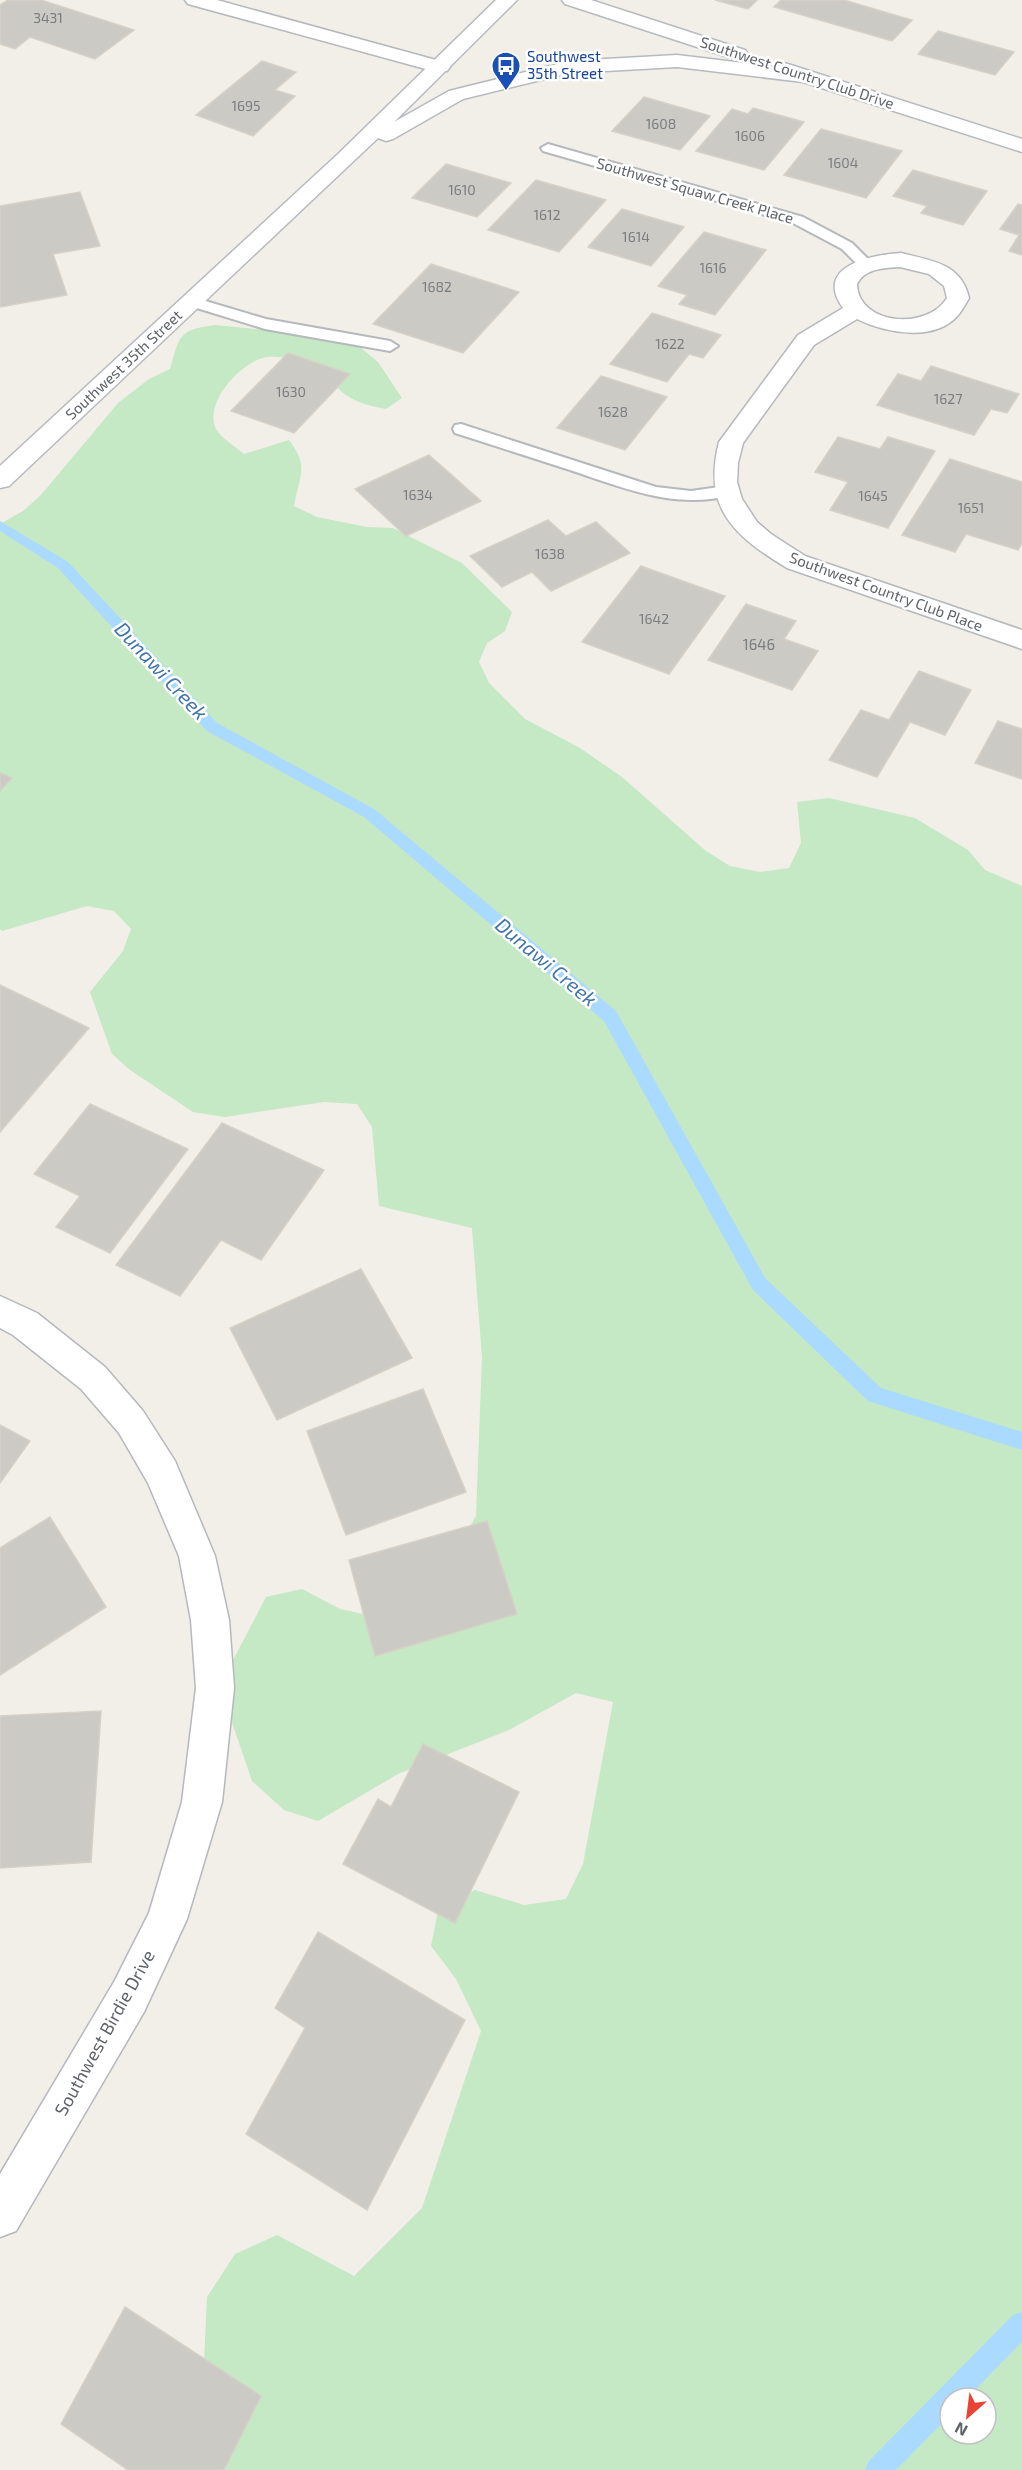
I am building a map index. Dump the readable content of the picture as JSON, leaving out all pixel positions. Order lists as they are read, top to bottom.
{
  "streets": {
    "street": [
      "Southwest Country Club Drive",
      "Southwest 35th Street",
      "Southwest Country Club Place",
      "Southwest Birdie Drive"
    ],
    "lane": ["Southwest Squaw Creek Place"]
  },
  "crossings": [
    ["Southwest Squaw Creek Place", "Southwest Country Club Place"]
  ],
  "water": ["Dunawi Creek"],
  "places": {
    "bus stop": ["Southwest 35th Street"]
  },
  "house_numbers": [
    "3431",
    "1695",
    "1608",
    "1606",
    "1604",
    "1610",
    "1612",
    "1614",
    "1616",
    "1682",
    "1622",
    "1630",
    "1627",
    "1628",
    "1634",
    "1645",
    "1651",
    "1638",
    "1642",
    "1646"
  ],
  "north": "bottom left"
}
